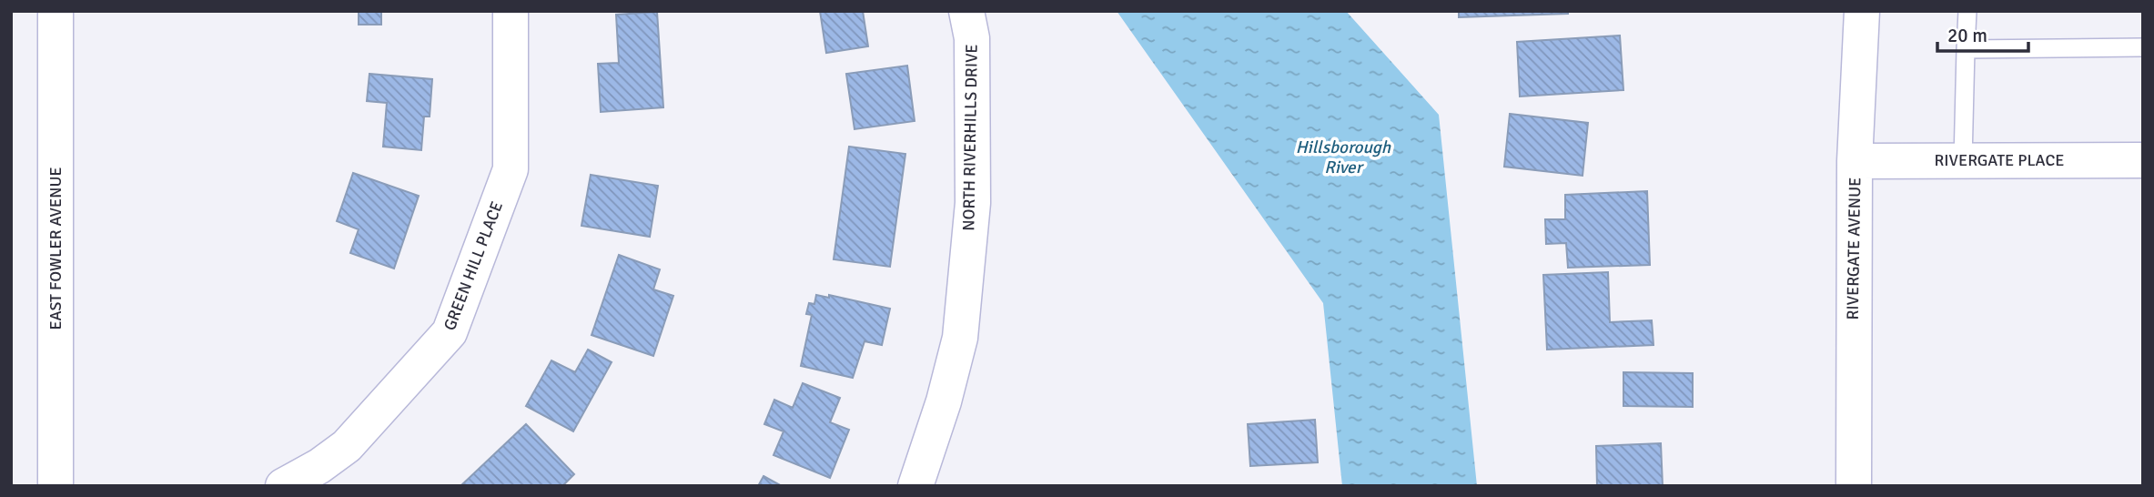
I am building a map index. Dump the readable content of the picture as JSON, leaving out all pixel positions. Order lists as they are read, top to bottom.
{
  "streets": {
    "street": [
      "NORTH RIVERHILLS DRIVE",
      "RIVERGATE PLACE",
      "EAST FOWLER AVENUE",
      "RIVERGATE AVENUE",
      "GREEN HILL PLACE"
    ]
  },
  "crossings": [
    ["RIVERGATE PLACE", "RIVERGATE AVENUE"]
  ],
  "water": ["Hillsborough River"],
  "scale_bar": "20 m"
}
